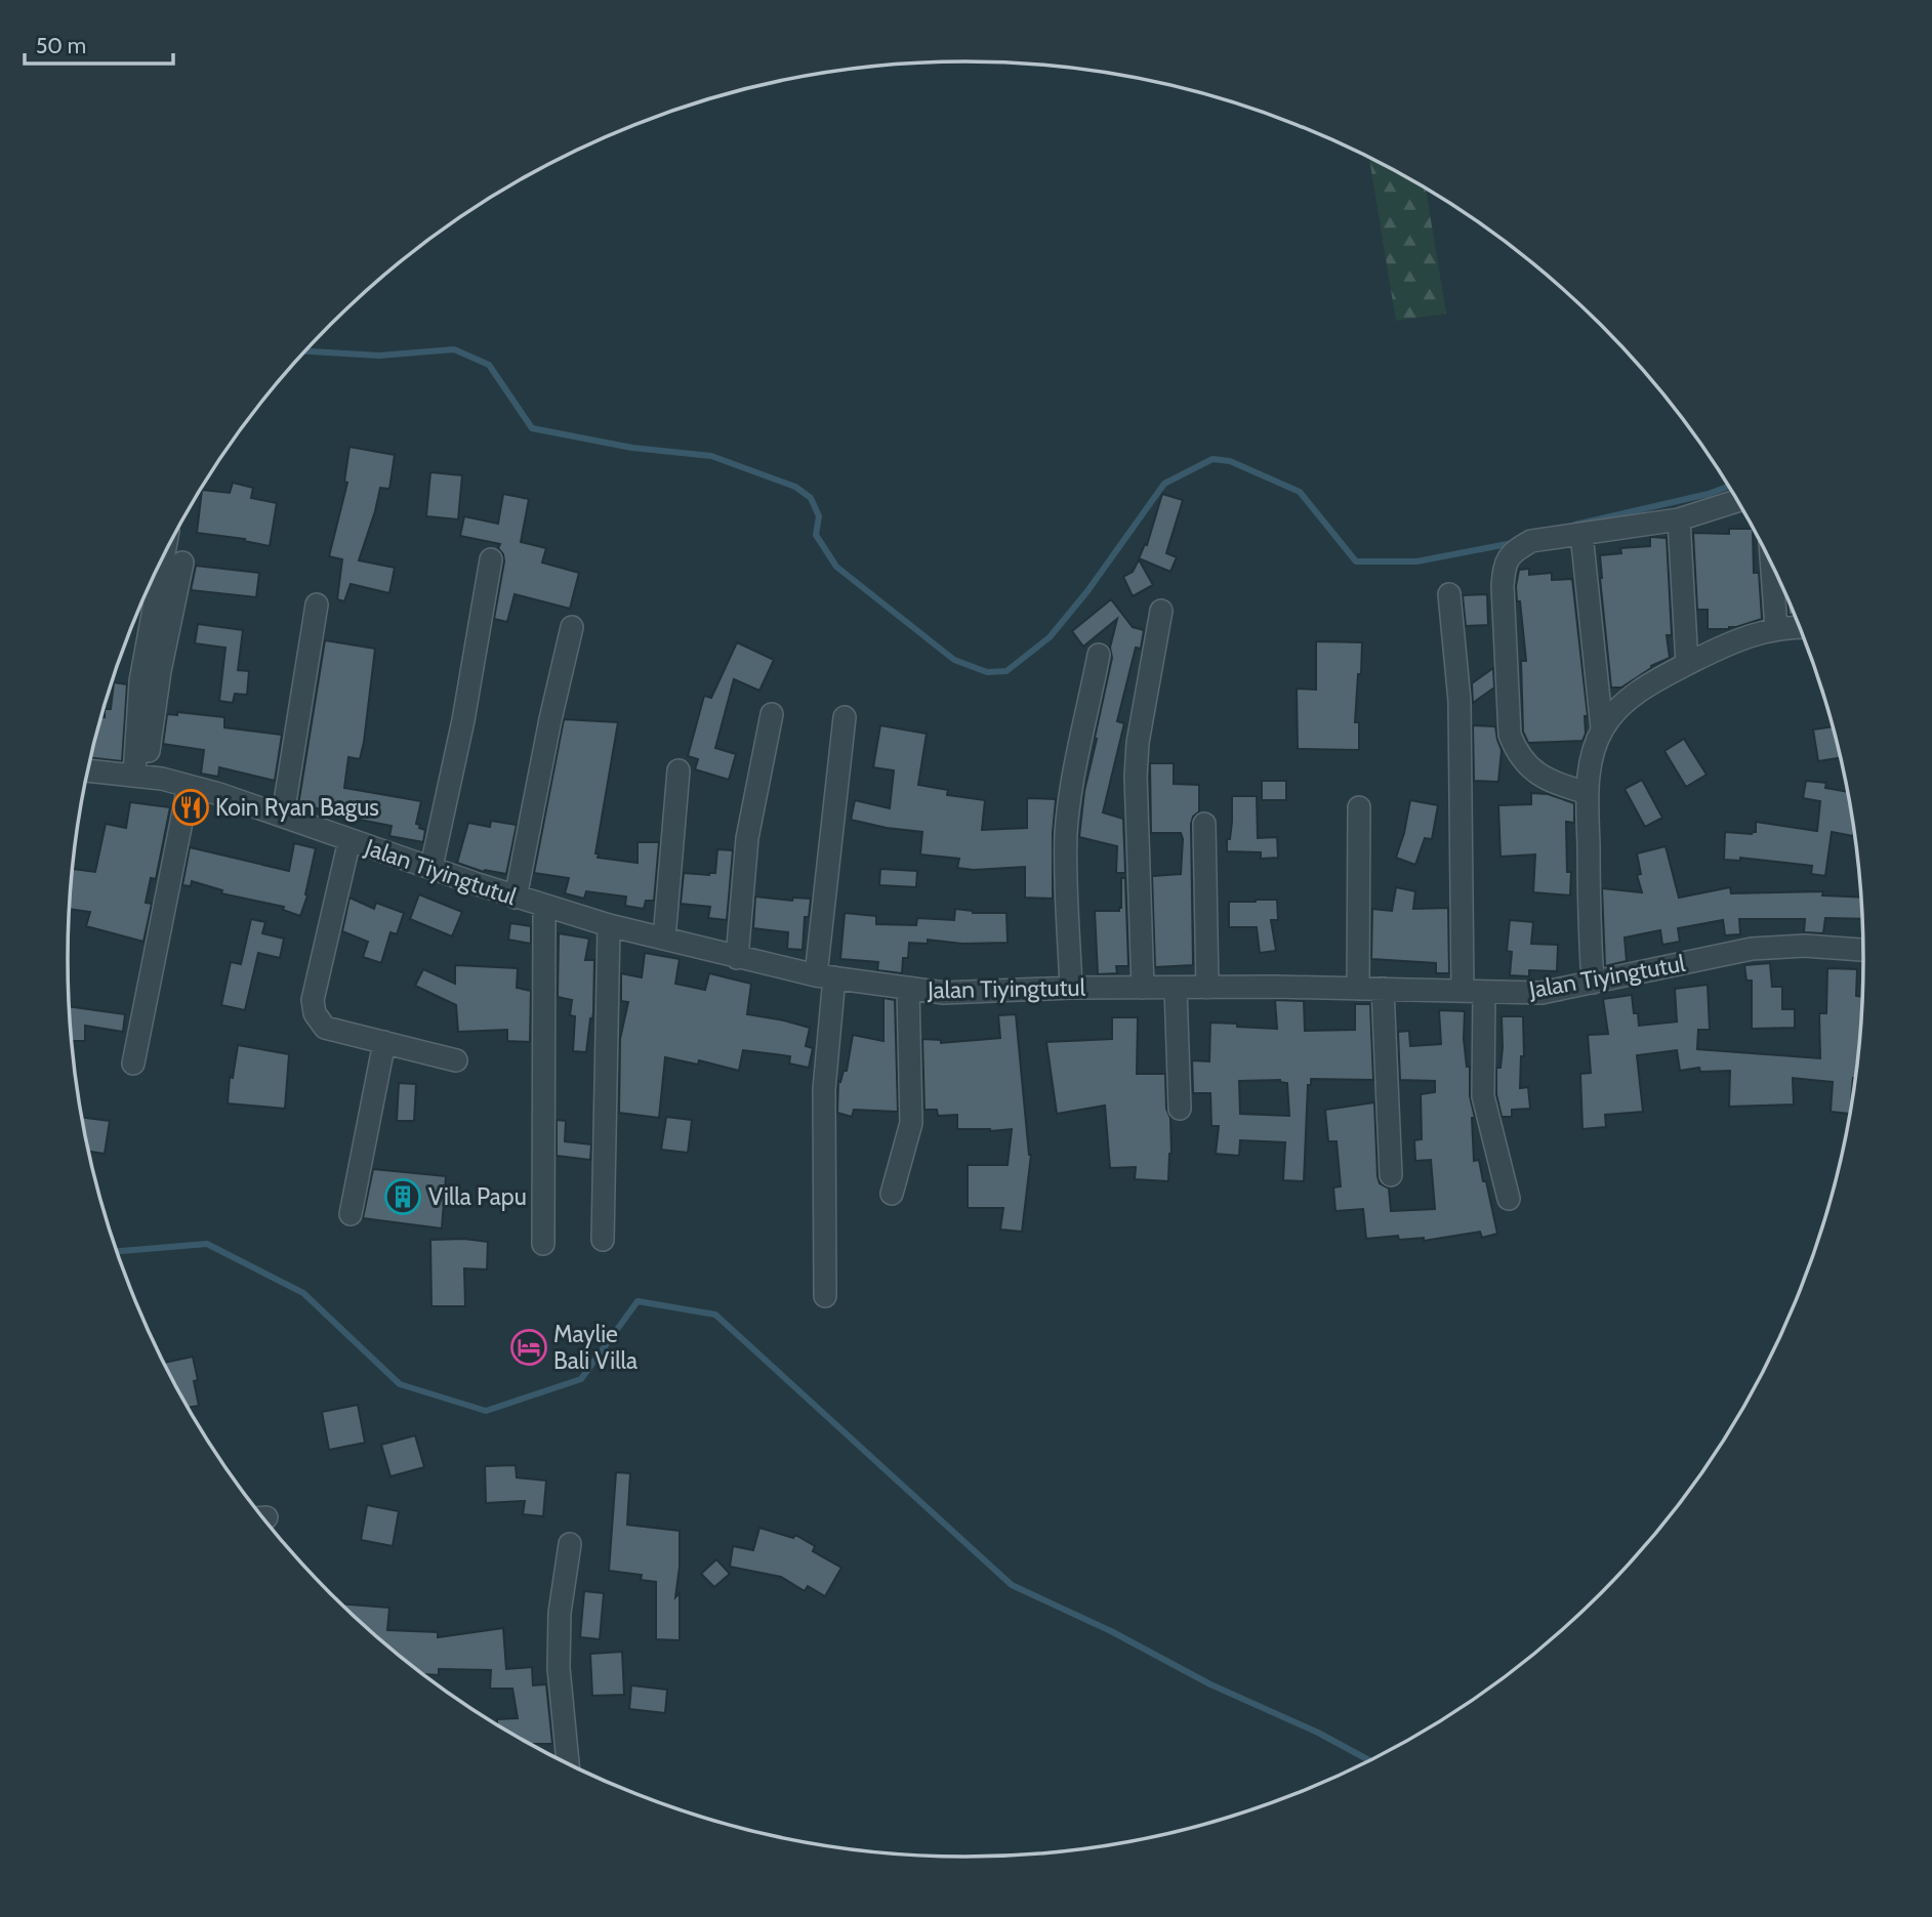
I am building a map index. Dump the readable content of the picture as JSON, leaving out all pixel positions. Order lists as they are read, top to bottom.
{
  "streets": {
    "street": ["Jalan Tiyingtutul"]
  },
  "places": {
    "restaurant": ["Koin Ryan Bagus"],
    "building": ["Villa Papu"],
    "hotel": ["Maylie Bali Villa"]
  },
  "scale_bar": "50 m"
}
